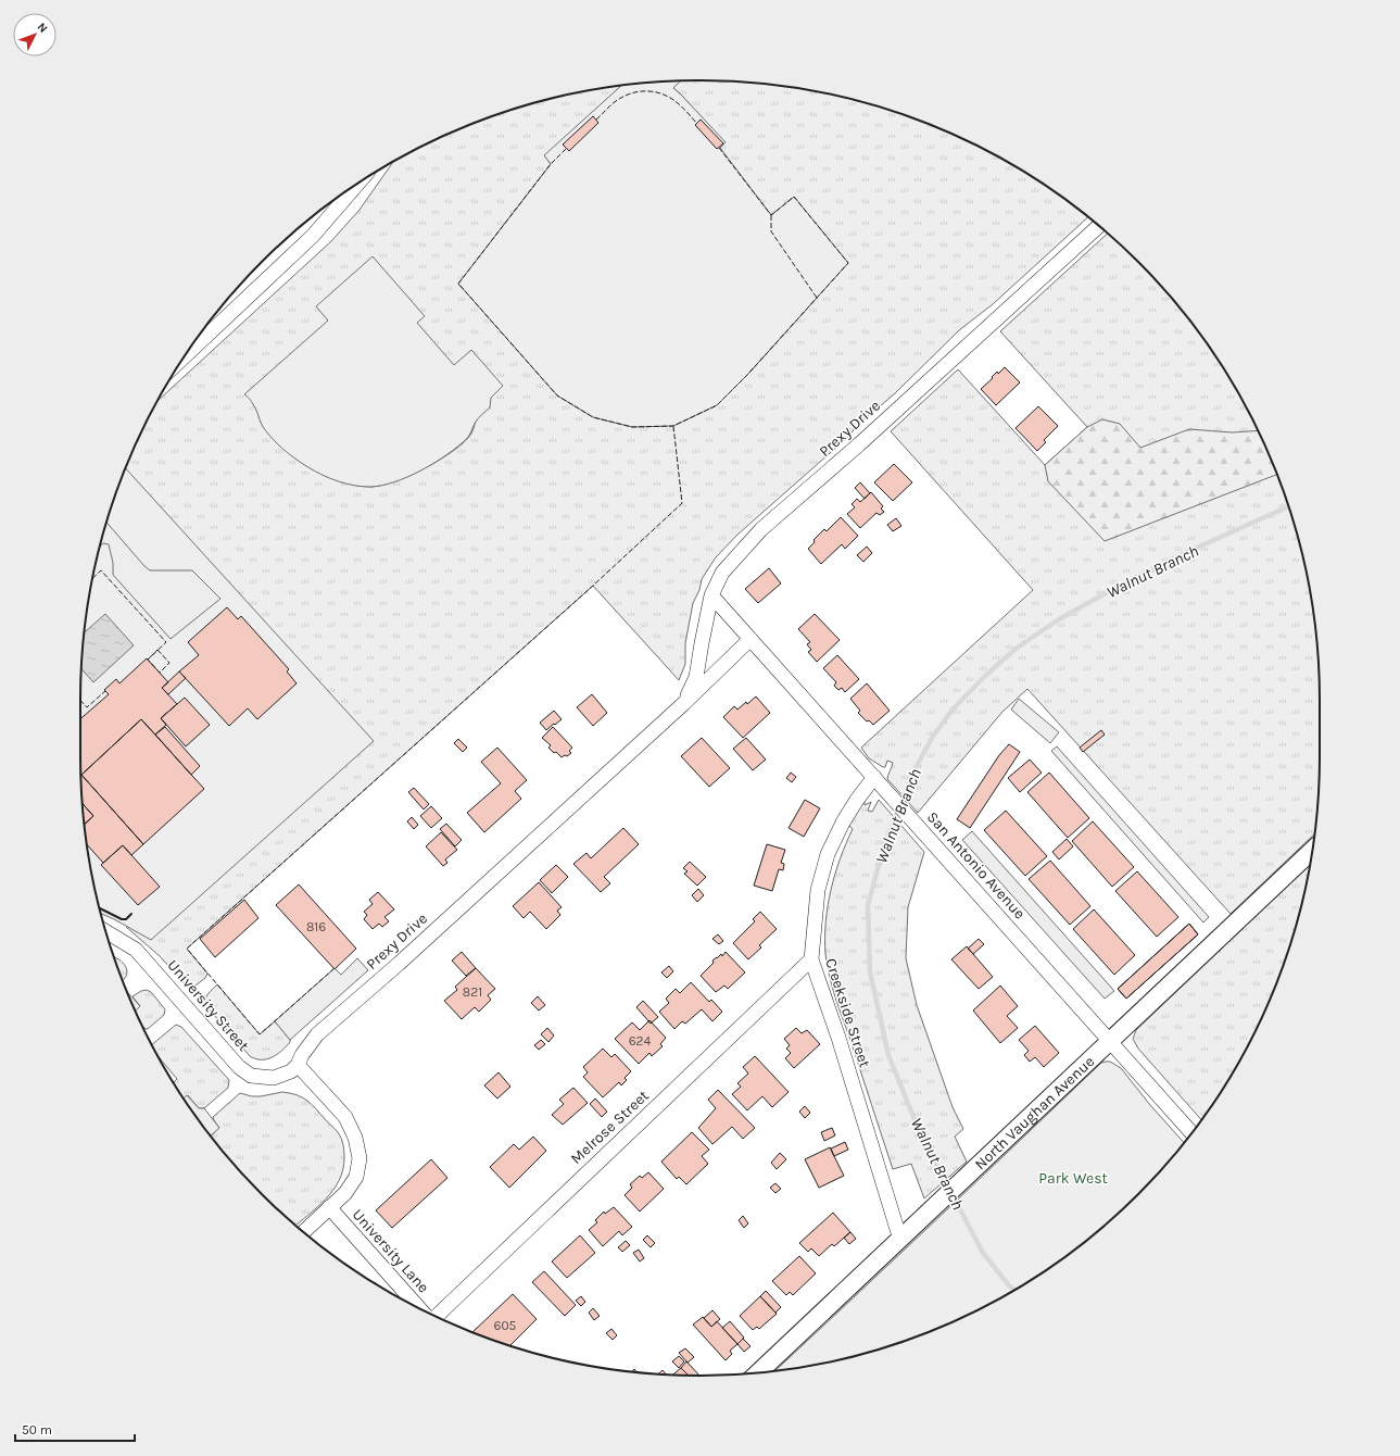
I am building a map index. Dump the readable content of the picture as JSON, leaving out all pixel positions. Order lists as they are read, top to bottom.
{
  "streets": {
    "street": [
      "Prexy Drive",
      "San Antonio Avenue",
      "University Street",
      "Creekside Street",
      "North Vaughan Avenue",
      "Melrose Street",
      "University Lane"
    ]
  },
  "crossings": [
    ["Prexy Drive", "San Antonio Avenue"],
    ["Prexy Drive", "University Street"],
    ["San Antonio Avenue", "Creekside Street"],
    ["San Antonio Avenue", "North Vaughan Avenue"],
    ["Creekside Street", "North Vaughan Avenue"],
    ["Creekside Street", "Melrose Street"]
  ],
  "water": ["Walnut Branch"],
  "parks": ["Park West"],
  "house_numbers": [
    "816",
    "821",
    "624",
    "605"
  ],
  "scale_bar": "50 m",
  "north": "top right"
}
